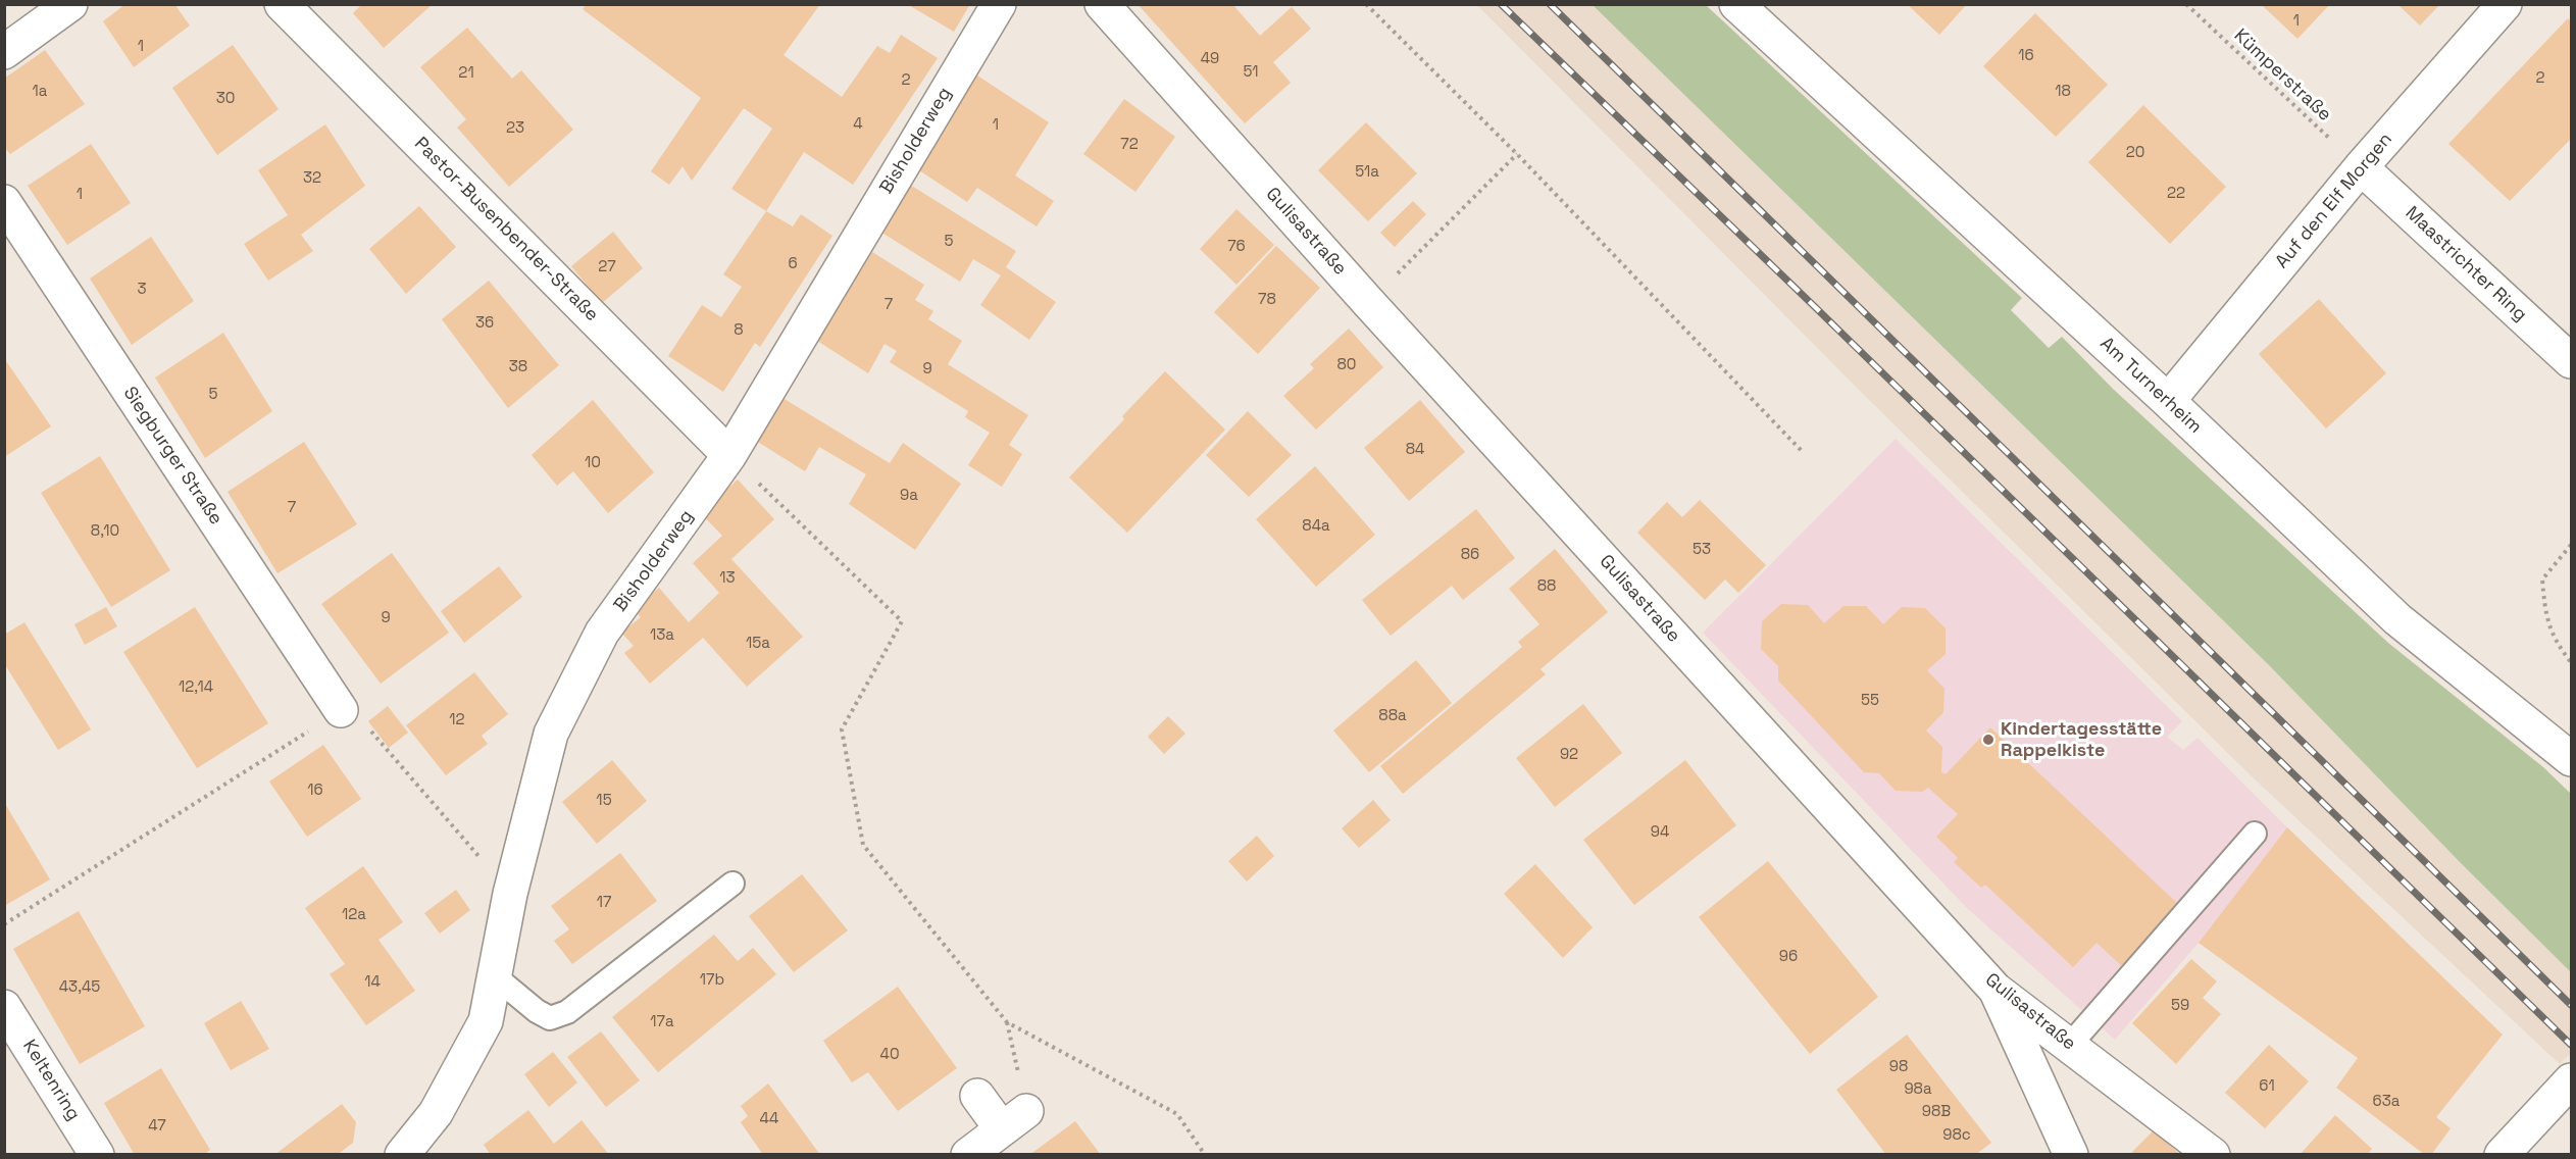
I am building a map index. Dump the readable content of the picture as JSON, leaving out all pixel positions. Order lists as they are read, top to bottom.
{
  "streets": {
    "street": [
      "Bisholderweg",
      "Auf den Elf Morgen",
      "Pastor-Busenbender-Straße",
      "Gulisastraße",
      "Maastrichter Ring",
      "Am Turnerheim",
      "Siegburger Straße",
      "Keltenring"
    ],
    "path": ["Kümperstraße"]
  },
  "crossings": [
    ["Kümperstraße", "Auf den Elf Morgen"],
    ["Kümperstraße", "Maastrichter Ring"],
    ["Bisholderweg", "Pastor-Busenbender-Straße"],
    ["Auf den Elf Morgen", "Maastrichter Ring"],
    ["Auf den Elf Morgen", "Am Turnerheim"]
  ],
  "places": ["Kindertagesstätte Rappelkiste"],
  "house_numbers": [
    "1",
    "1",
    "16",
    "49",
    "51",
    "21",
    "2",
    "2",
    "1a",
    "18",
    "30",
    "4",
    "1",
    "23",
    "72",
    "20",
    "51a",
    "32",
    "22",
    "1",
    "5",
    "76",
    "6",
    "27",
    "3",
    "78",
    "7",
    "36",
    "8",
    "80",
    "38",
    "9",
    "5",
    "84",
    "10",
    "9a",
    "7",
    "84a",
    "8,10",
    "53",
    "86",
    "13",
    "88",
    "9",
    "13a",
    "15a",
    "12,14",
    "55",
    "88a",
    "12",
    "92",
    "16",
    "15",
    "94",
    "17",
    "12a",
    "96",
    "17b",
    "14",
    "43,45",
    "59",
    "17a",
    "40",
    "98",
    "61",
    "98a",
    "63a",
    "98B",
    "44",
    "47",
    "98c"
  ]
}
